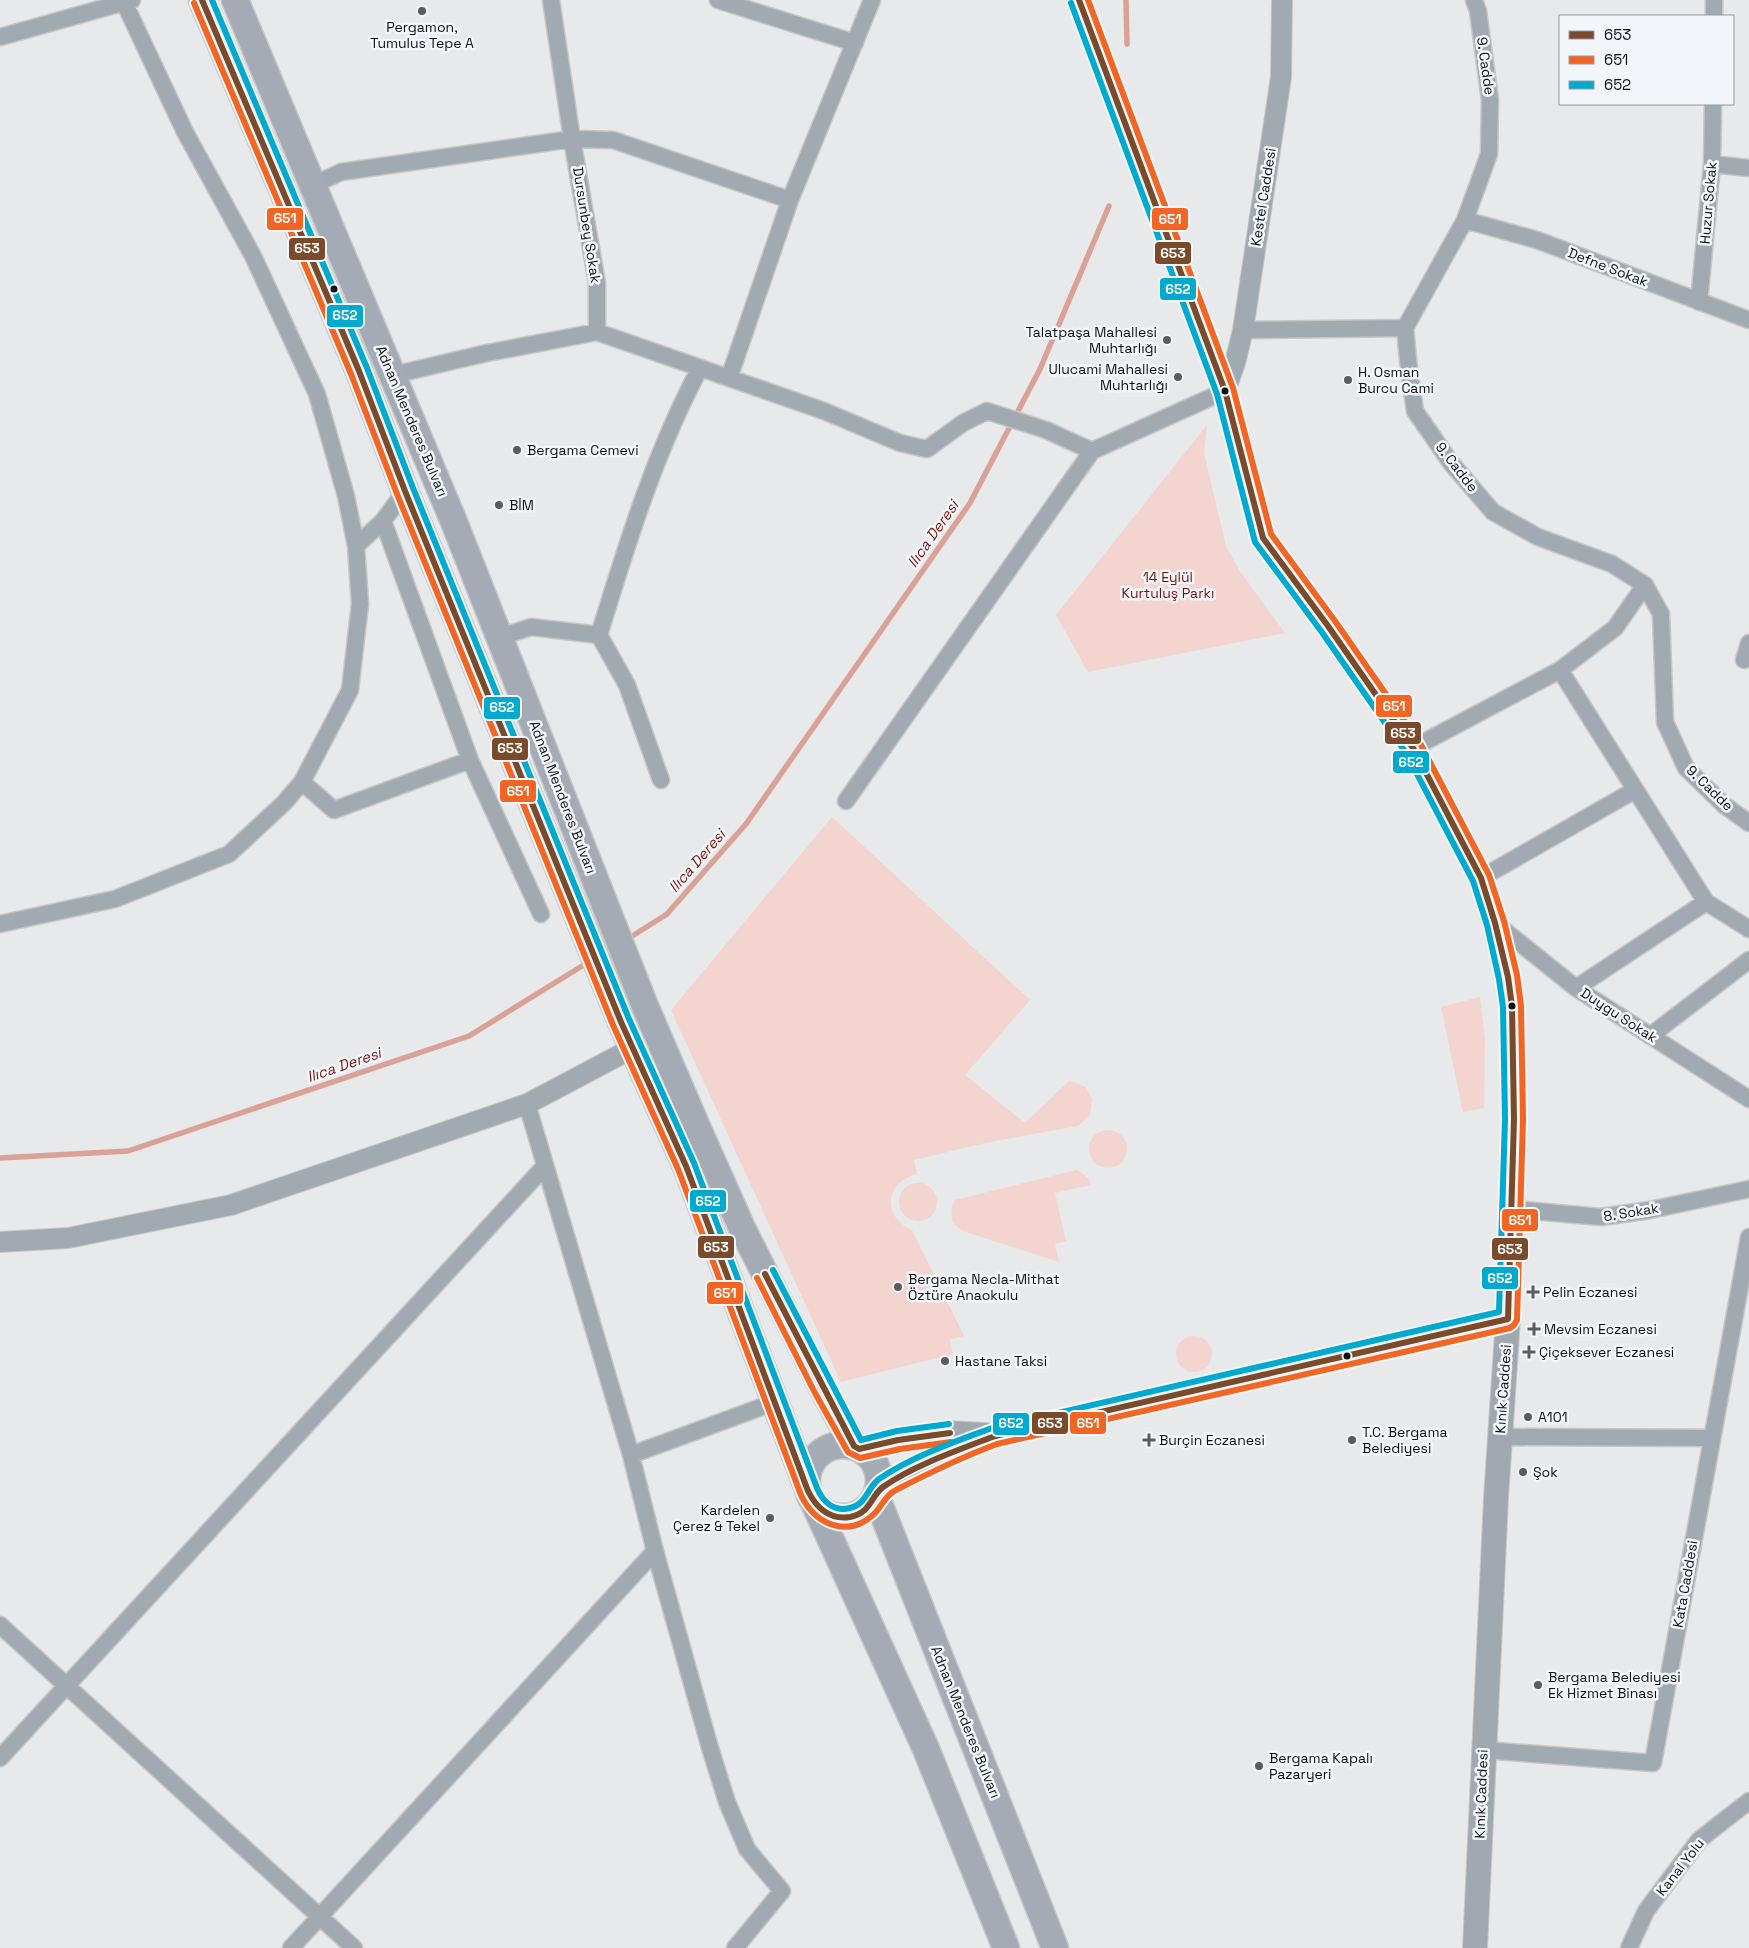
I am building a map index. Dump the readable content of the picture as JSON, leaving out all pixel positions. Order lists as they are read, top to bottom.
{
  "streets": {
    "main road": ["Adnan Menderes Bulvarı", "Kınık Caddesi"],
    "street": [
      "9. Cadde",
      "Kestel Caddesi",
      "Huzur Sokak",
      "Dursunbey Sokak",
      "Defne Sokak",
      "Duygu Sokak",
      "8. Sokak",
      "Kata Caddesi",
      "Kanal Yolu"
    ]
  },
  "crossings": [
    ["9. Cadde", "Defne Sokak"],
    ["Kestel Caddesi", "Kınık Caddesi"],
    ["Huzur Sokak", "Defne Sokak"],
    ["Duygu Sokak", "Kınık Caddesi"],
    ["8. Sokak", "Kınık Caddesi"],
    ["Kınık Caddesi", "Kata Caddesi"]
  ],
  "water": ["Ilıca Deresi"],
  "parks": ["14 Eylül Kurtuluş Parkı"],
  "places": {
    "other": [
      "Pergamon, Tumulus Tepe A",
      "Talatpaşa Mahallesi Muhtarlığı",
      "Ulucami Mahallesi Muhtarlığı",
      "H. Osman Burcu Cami",
      "Bergama Cemevi",
      "BİM",
      "Bergama Necla-Mithat Öztüre Anaokulu",
      "Hastane Taksi",
      "A101",
      "T.C. Bergama Belediyesi",
      "Şok",
      "Kardelen Çerez & Tekel",
      "Bergama Belediyesi Ek Hizmet Binası",
      "Bergama Kapalı Pazaryeri"
    ],
    "health": [
      "Pelin Eczanesi",
      "Mevsim Eczanesi",
      "Çiçeksever Eczanesi",
      "Burçin Eczanesi"
    ]
  },
  "lines": ["transit line 653", "transit line 651", "transit line 652"],
  "legend": ["653", "651", "652"]
}
